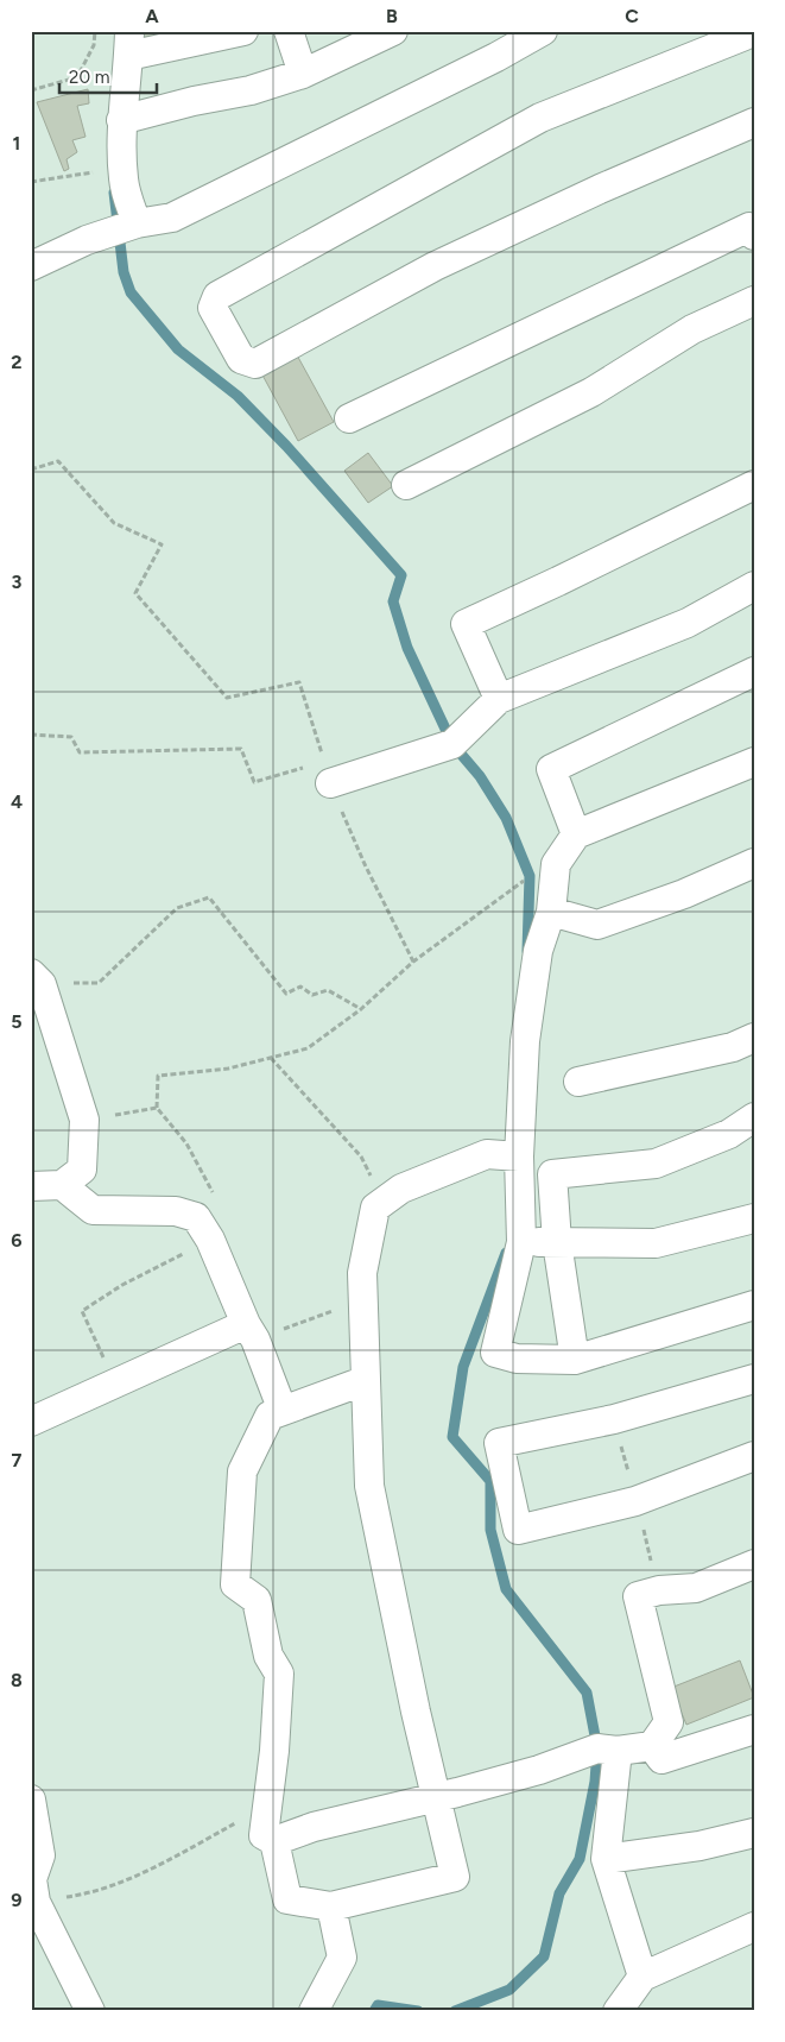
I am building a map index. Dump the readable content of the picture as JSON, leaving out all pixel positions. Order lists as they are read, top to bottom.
{
  "scale_bar": "20 m",
  "grid": {
    "columns": ["A", "B", "C"],
    "rows": [
      "1",
      "2",
      "3",
      "4",
      "5",
      "6",
      "7",
      "8",
      "9"
    ]
  }
}
